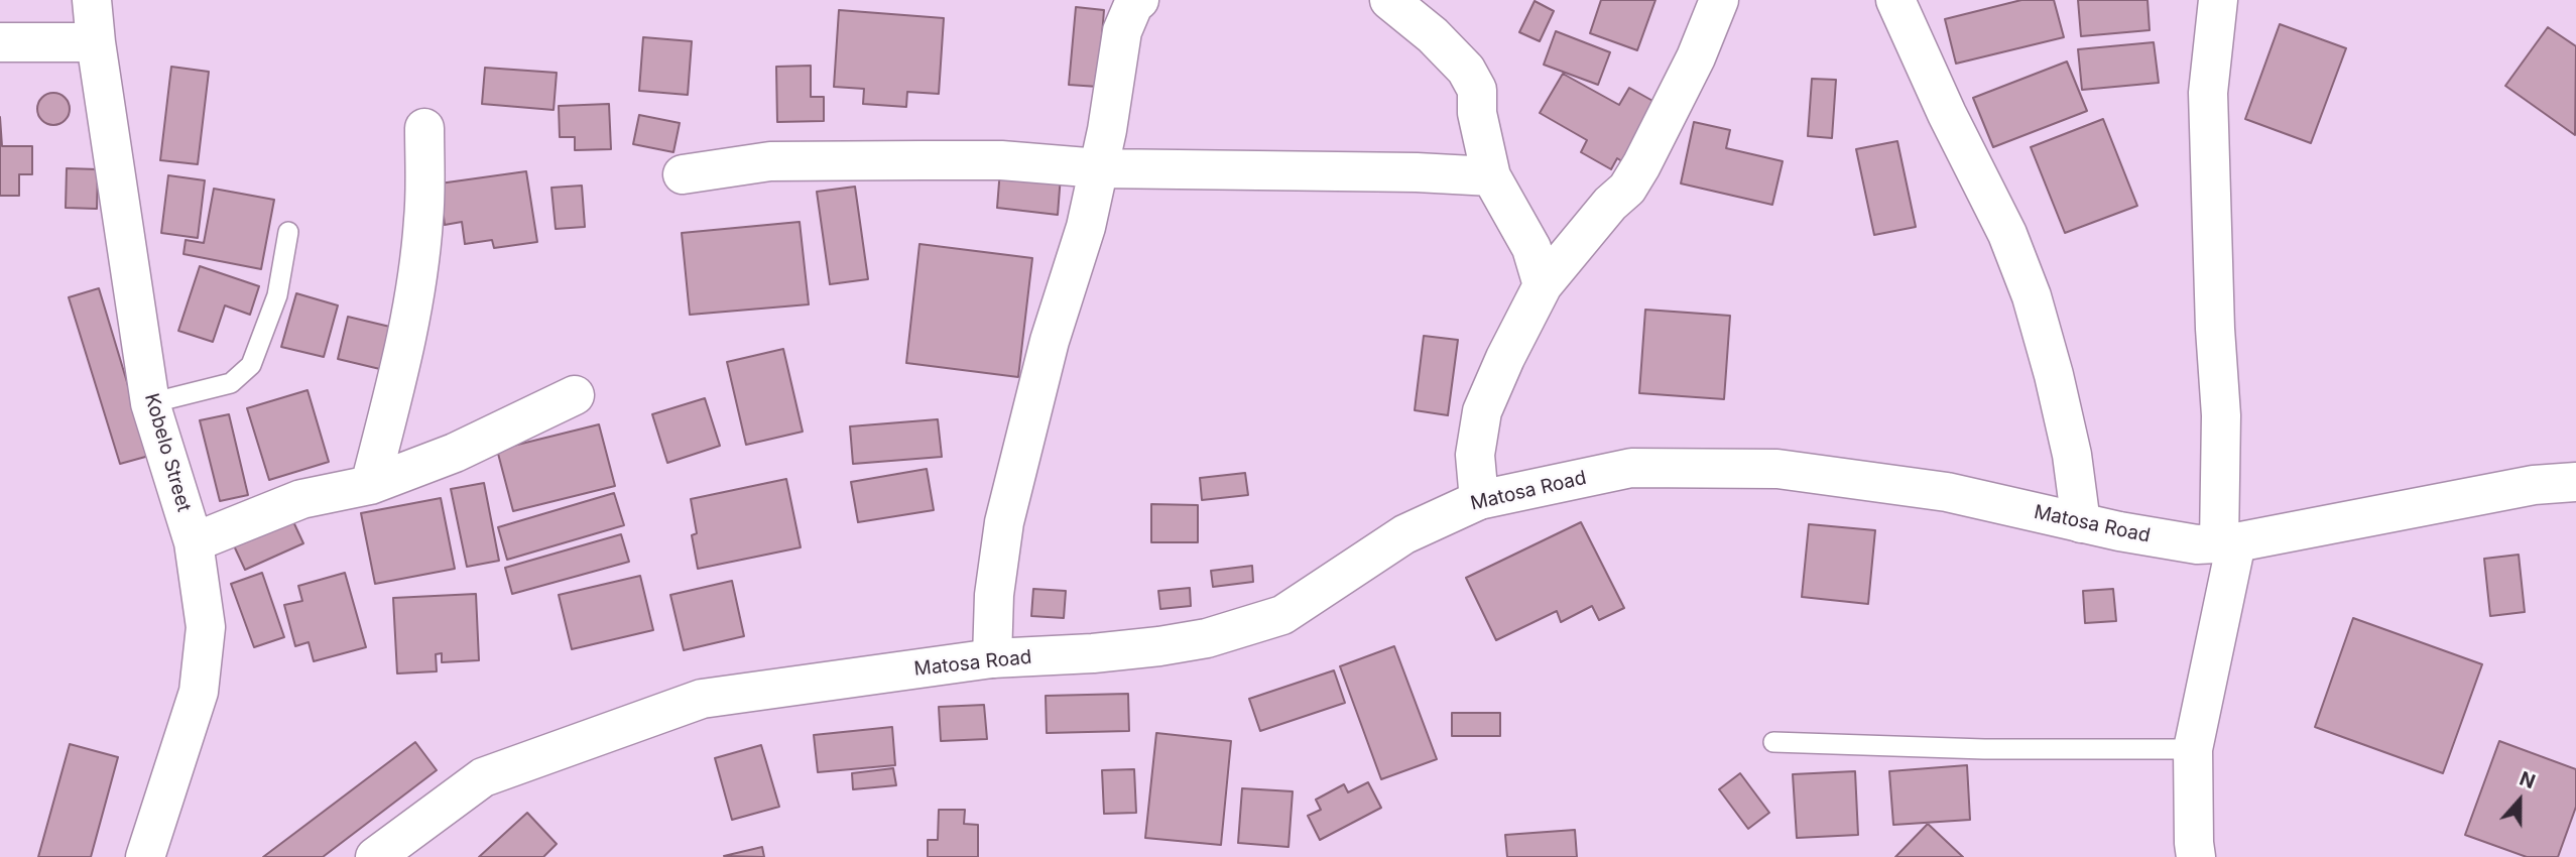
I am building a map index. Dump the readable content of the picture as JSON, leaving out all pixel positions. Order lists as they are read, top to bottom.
{
  "streets": {
    "street": ["Kobelo Street", "Matosa Road"]
  },
  "north": "top"
}
